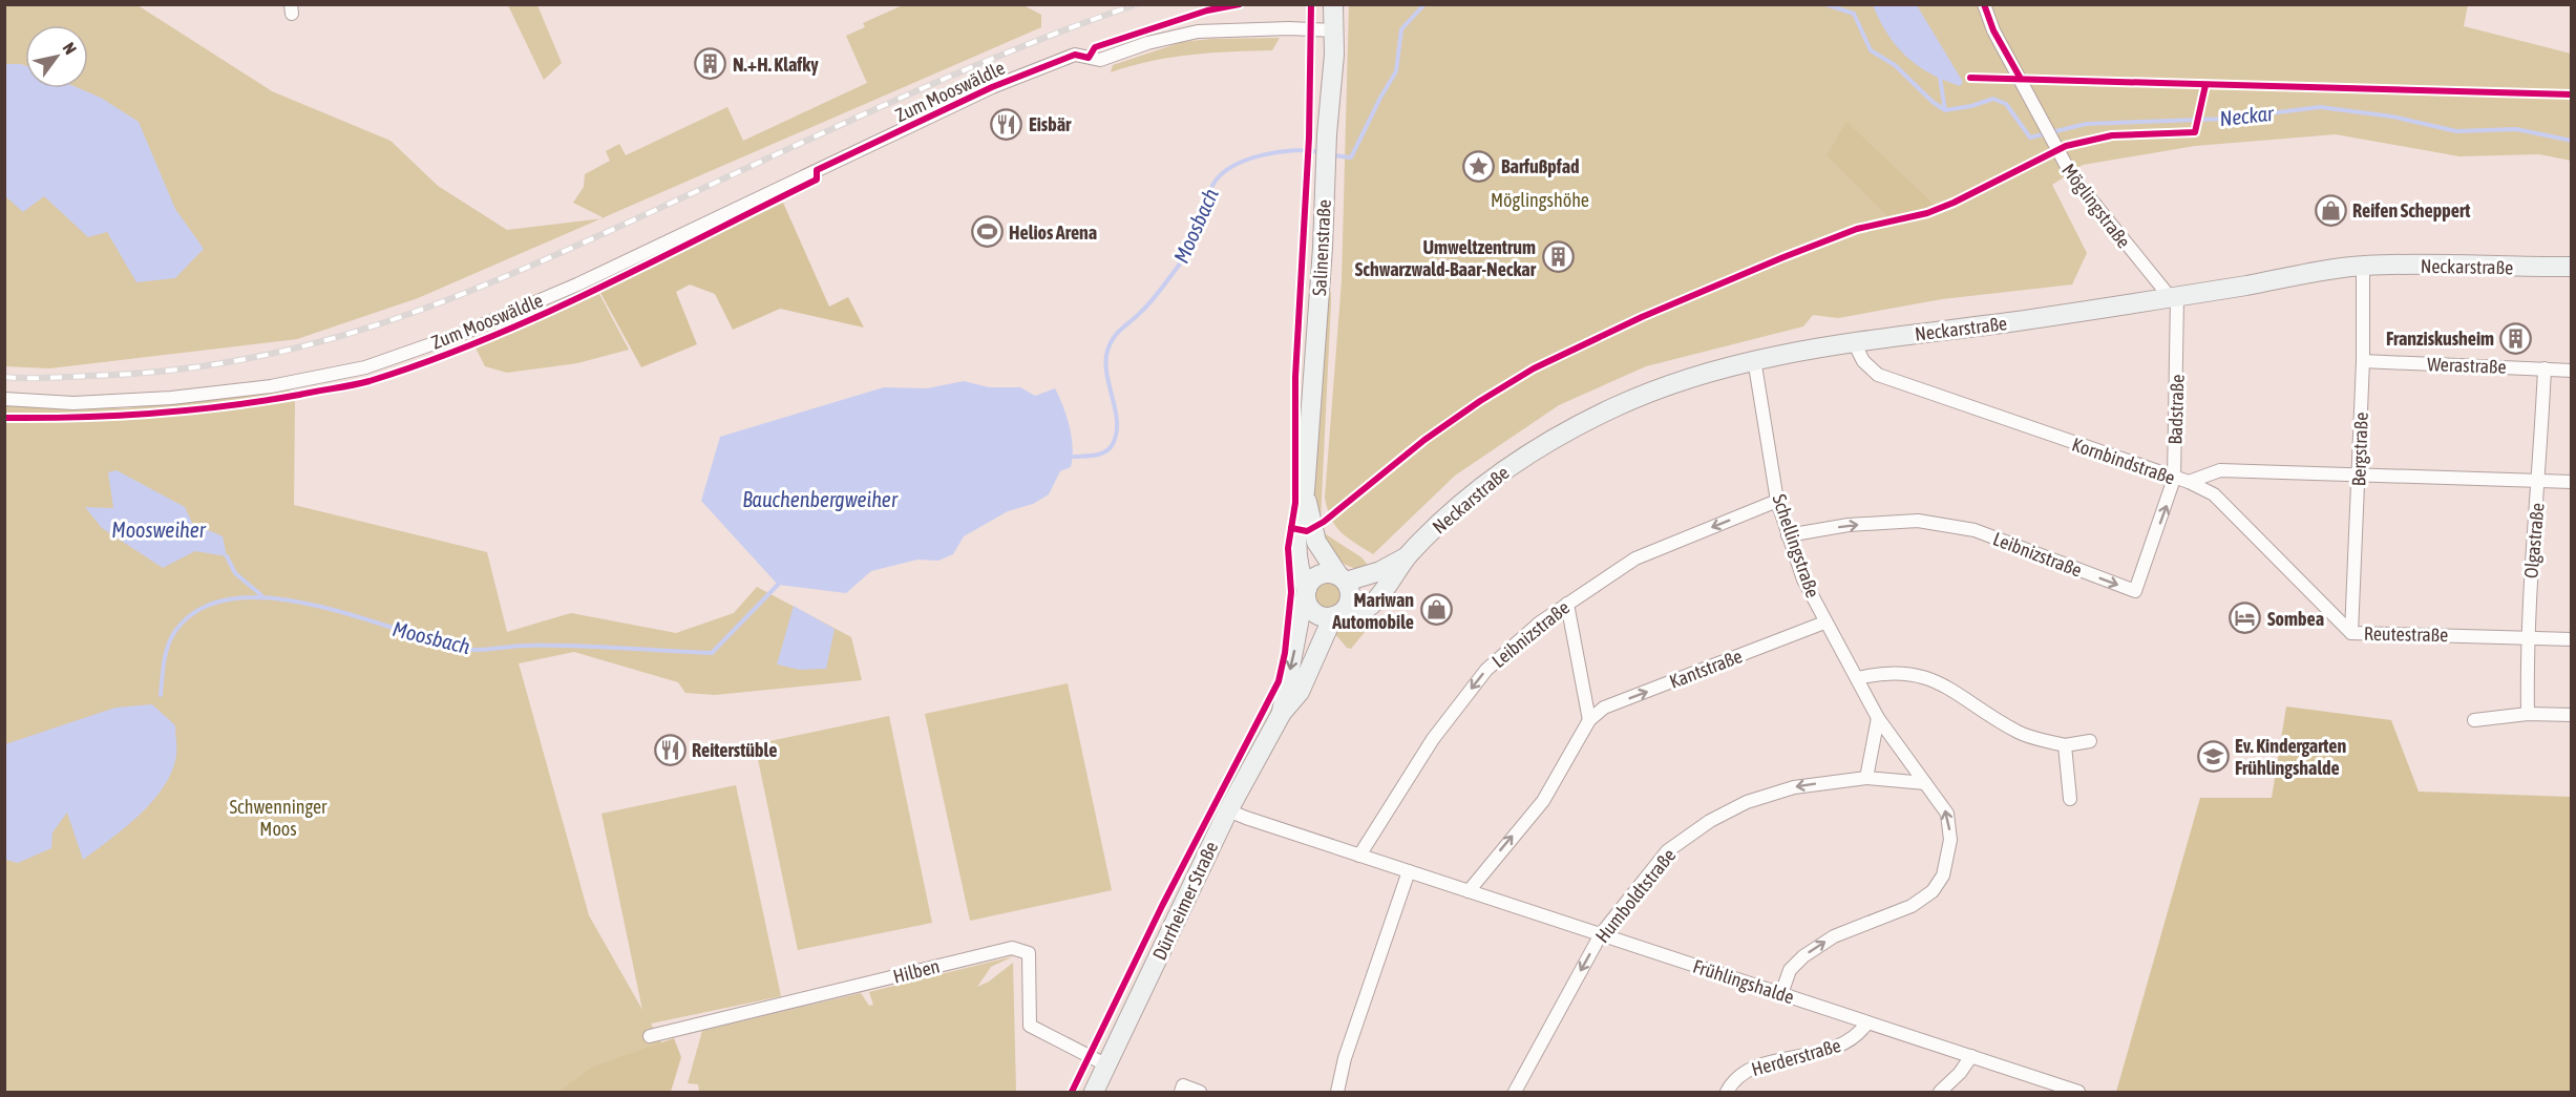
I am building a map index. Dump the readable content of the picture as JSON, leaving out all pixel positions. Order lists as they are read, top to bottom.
{
  "streets": {
    "main road": ["Salinenstraße", "Neckarstraße", "Dürrheimer Straße"],
    "street": [
      "Zum Mooswäldle",
      "Möglingstraße",
      "Werastraße",
      "Badstraße",
      "Bergstraße",
      "Kornbindstraße",
      "Olgastraße",
      "Schellingstraße",
      "Leibnizstraße",
      "Reutestraße",
      "Kantstraße",
      "Humboldtstraße",
      "Hilben",
      "Frühlingshalde",
      "Herderstraße"
    ]
  },
  "crossings": [
    ["Zum Mooswäldle", "Salinenstraße"],
    ["Möglingstraße", "Neckarstraße"],
    ["Möglingstraße", "Badstraße"],
    ["Salinenstraße", "Neckarstraße"],
    ["Salinenstraße", "Dürrheimer Straße"],
    ["Neckarstraße", "Badstraße"],
    ["Neckarstraße", "Bergstraße"],
    ["Neckarstraße", "Kornbindstraße"],
    ["Neckarstraße", "Schellingstraße"],
    ["Neckarstraße", "Dürrheimer Straße"],
    ["Werastraße", "Bergstraße"],
    ["Werastraße", "Olgastraße"],
    ["Badstraße", "Kornbindstraße"],
    ["Badstraße", "Leibnizstraße"],
    ["Bergstraße", "Kornbindstraße"],
    ["Bergstraße", "Reutestraße"],
    ["Kornbindstraße", "Olgastraße"],
    ["Kornbindstraße", "Reutestraße"],
    ["Olgastraße", "Reutestraße"],
    ["Schellingstraße", "Leibnizstraße"],
    ["Schellingstraße", "Kantstraße"],
    ["Schellingstraße", "Frühlingshalde"],
    ["Leibnizstraße", "Frühlingshalde"],
    ["Kantstraße", "Frühlingshalde"],
    ["Humboldtstraße", "Frühlingshalde"],
    ["Dürrheimer Straße", "Hilben"],
    ["Dürrheimer Straße", "Frühlingshalde"],
    ["Frühlingshalde", "Herderstraße"]
  ],
  "one_way": ["Badstraße", "Kantstraße", "Humboldtstraße"],
  "water": [
    "Neckar",
    "Moosbach",
    "Bauchenbergweiher",
    "Moosweiher"
  ],
  "parks": ["Möglingshöhe", "Schwenninger Moos"],
  "places": {
    "building": ["N.+H. Klafky", "Umweltzentrum Schwarzwald-Baar-Neckar", "Franziskusheim"],
    "restaurant": ["Eisbär", "Reiterstüble"],
    "place": ["Barfußpfad"],
    "shop": ["Reifen Scheppert", "Mariwan Automobile"],
    "sports": ["Helios Arena"],
    "hotel": ["Sombea"],
    "school or university": ["Ev. Kindergarten Frühlingshalde"]
  },
  "north": "top right"
}
